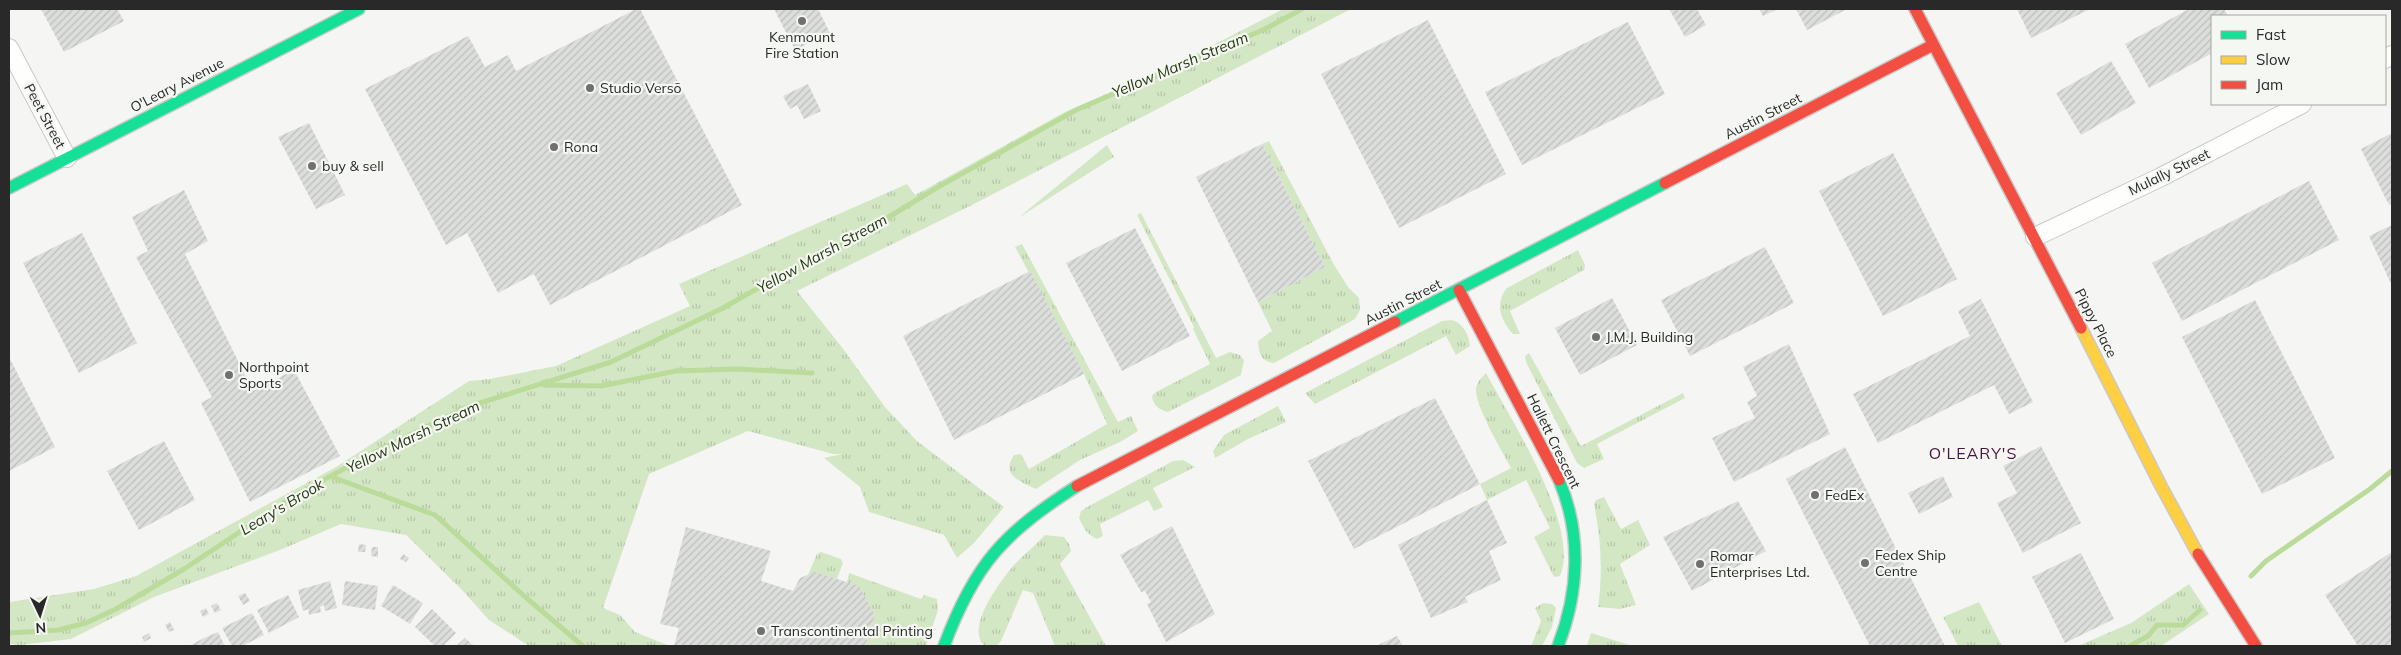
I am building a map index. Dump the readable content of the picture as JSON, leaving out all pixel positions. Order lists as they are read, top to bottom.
{
  "streets": {
    "street": [
      "O'Leary Avenue",
      "Peet Street",
      "Austin Street",
      "Mulally Street",
      "Pippy Place",
      "Hallett Crescent"
    ]
  },
  "crossings": [
    ["O'Leary Avenue", "Peet Street"],
    ["Austin Street", "Pippy Place"],
    ["Austin Street", "Hallett Crescent"],
    ["Mulally Street", "Pippy Place"]
  ],
  "districts": ["O'LEARY'S"],
  "water": ["Yellow Marsh Stream", "Leary's Brook"],
  "places": [
    "Kenmount Fire Station",
    "Studio Versō",
    "Rona",
    "buy & sell",
    "J.M.J. Building",
    "Northpoint Sports",
    "FedEx",
    "Fedex Ship Centre",
    "Romar Enterprises Ltd.",
    "Transcontinental Printing"
  ],
  "legend": ["Fast", "Slow", "Jam"],
  "north": "bottom"
}
